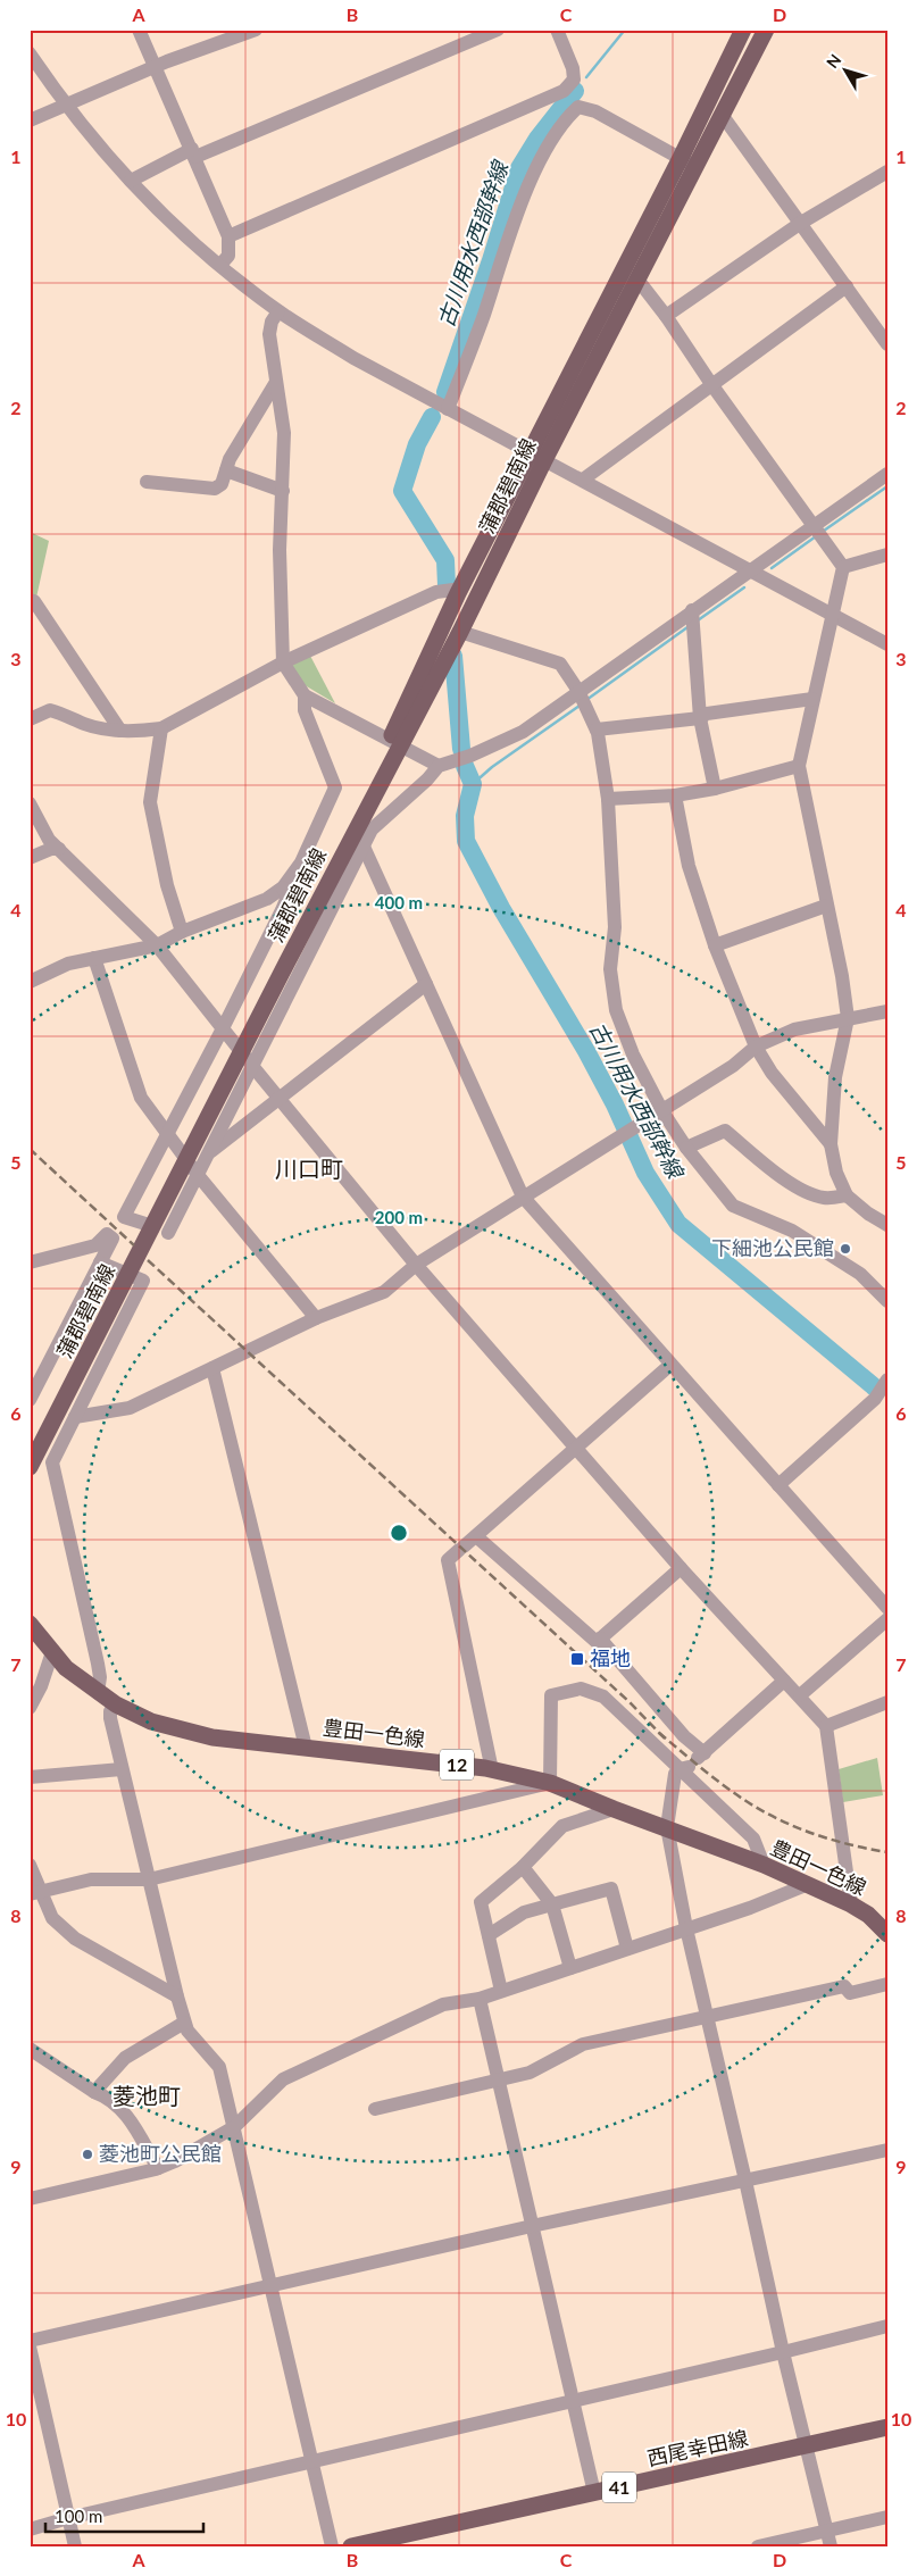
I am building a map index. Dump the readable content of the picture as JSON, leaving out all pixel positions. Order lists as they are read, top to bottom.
{
  "streets": {
    "main road": [
      "蒲郡碧南線",
      "豊田一色線",
      "12",
      "西尾幸田線",
      "41"
    ]
  },
  "districts": ["川口町", "菱池町"],
  "water": ["古川用水西部幹線"],
  "places": {
    "other": ["下細池公民館", "菱池町公民館"],
    "transit": ["福地"]
  },
  "scale_bar": "100 m",
  "north": "top left",
  "grid": {
    "columns": [
      "A",
      "B",
      "C",
      "D"
    ],
    "rows": [
      "1",
      "2",
      "3",
      "4",
      "5",
      "6",
      "7",
      "8",
      "9",
      "10"
    ]
  },
  "rings": ["400 m", "200 m"]
}
